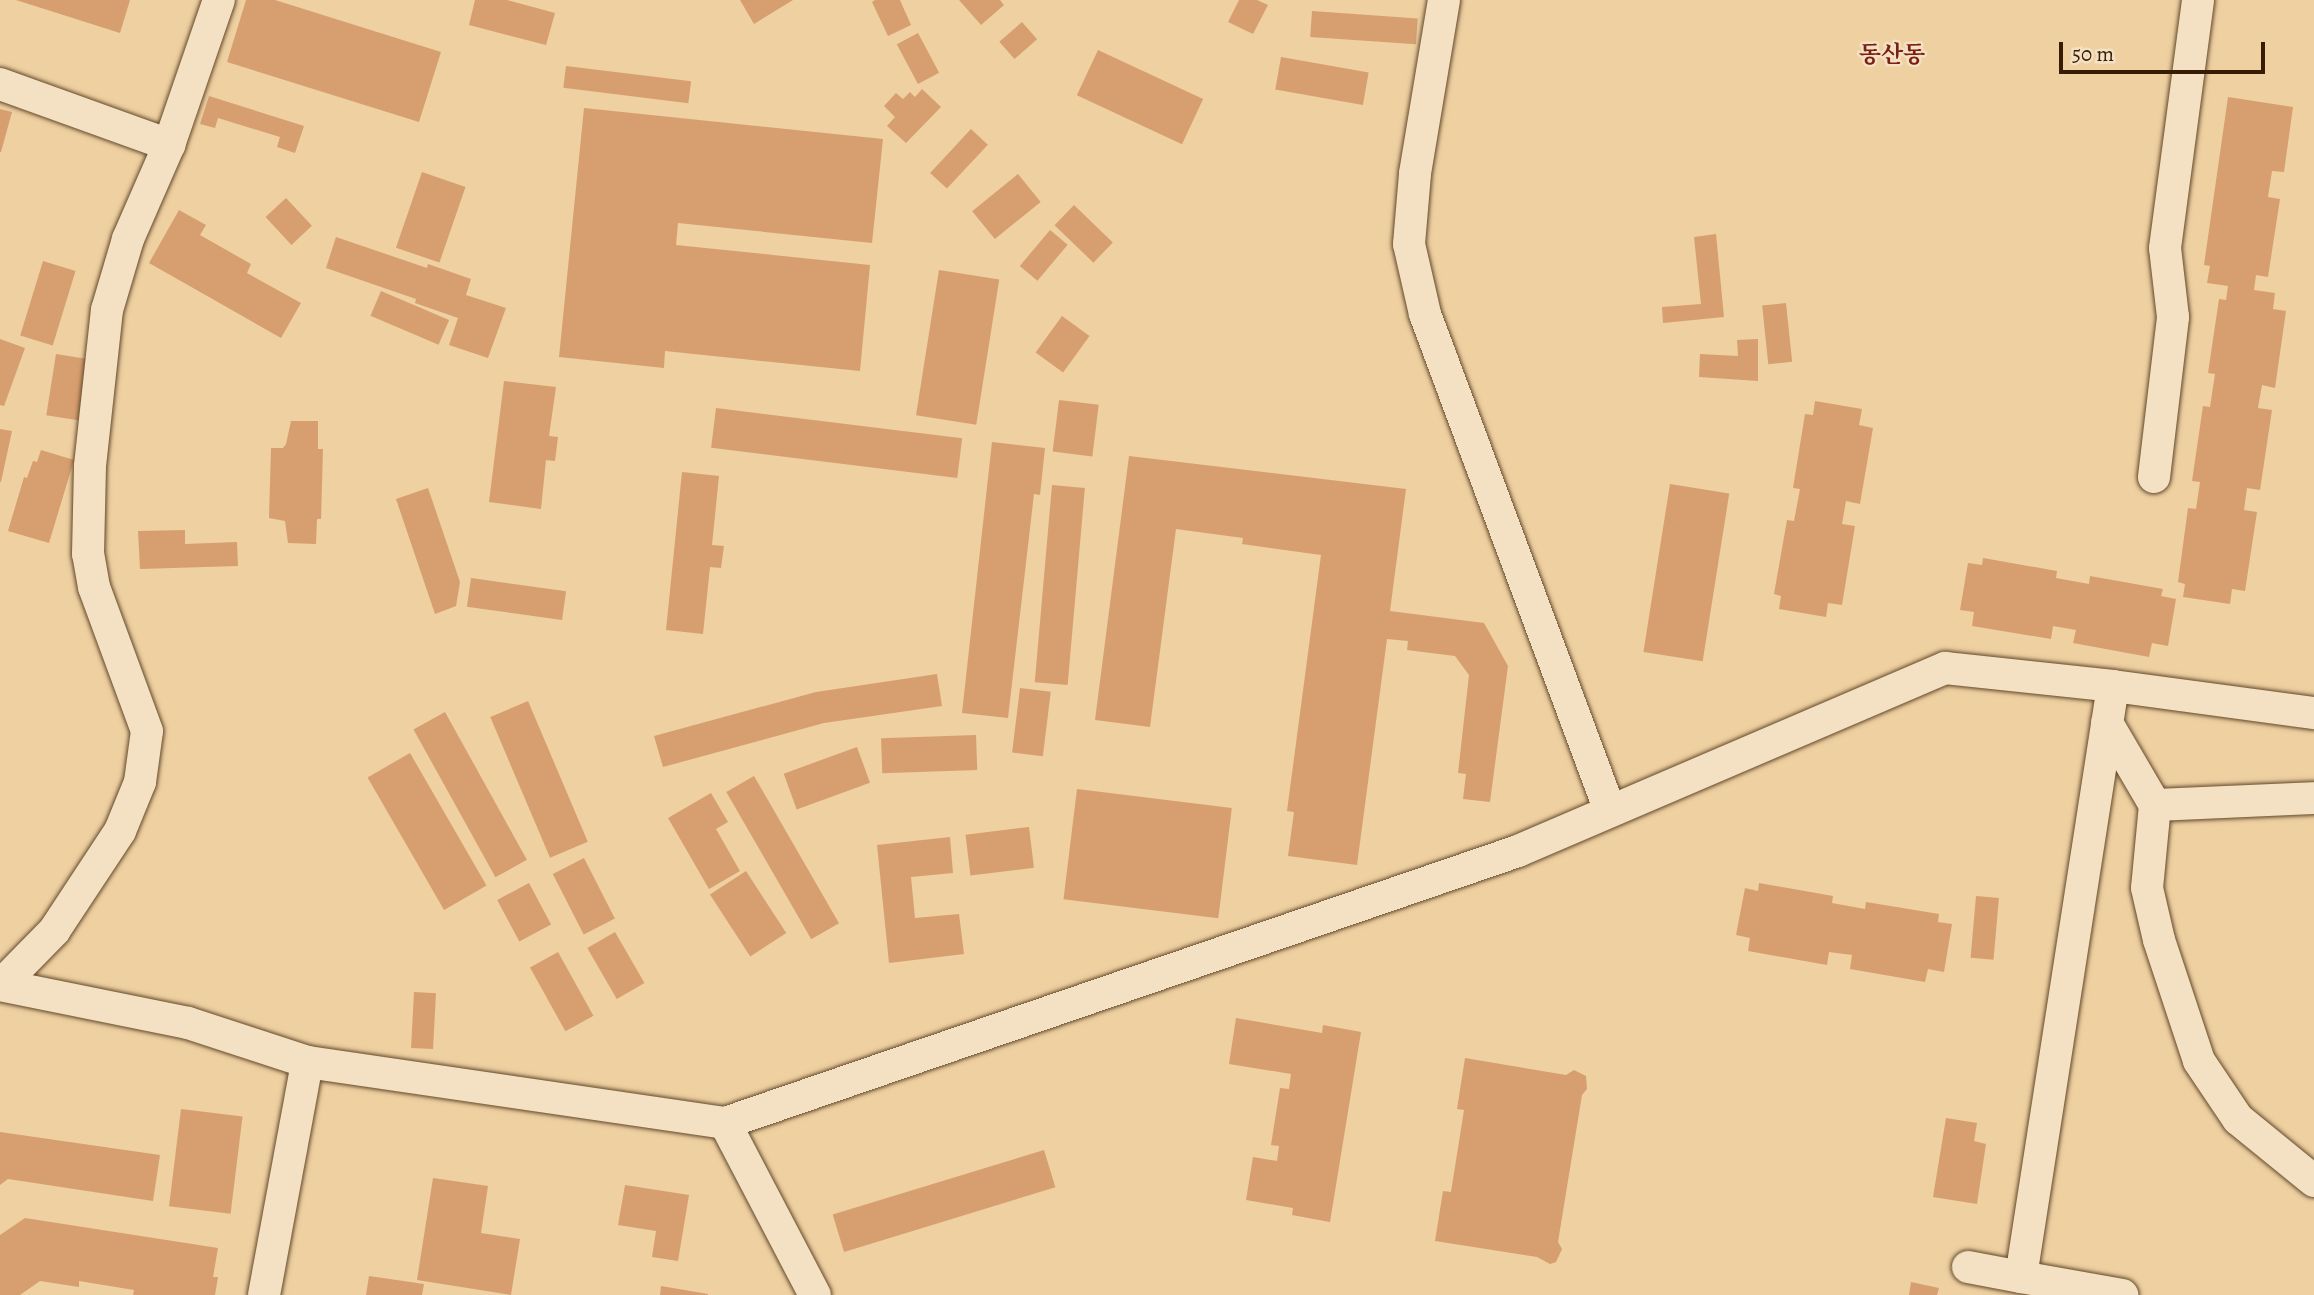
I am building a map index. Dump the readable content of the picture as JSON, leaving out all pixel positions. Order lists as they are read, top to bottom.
{
  "districts": ["동산동"],
  "scale_bar": "50 m"
}
